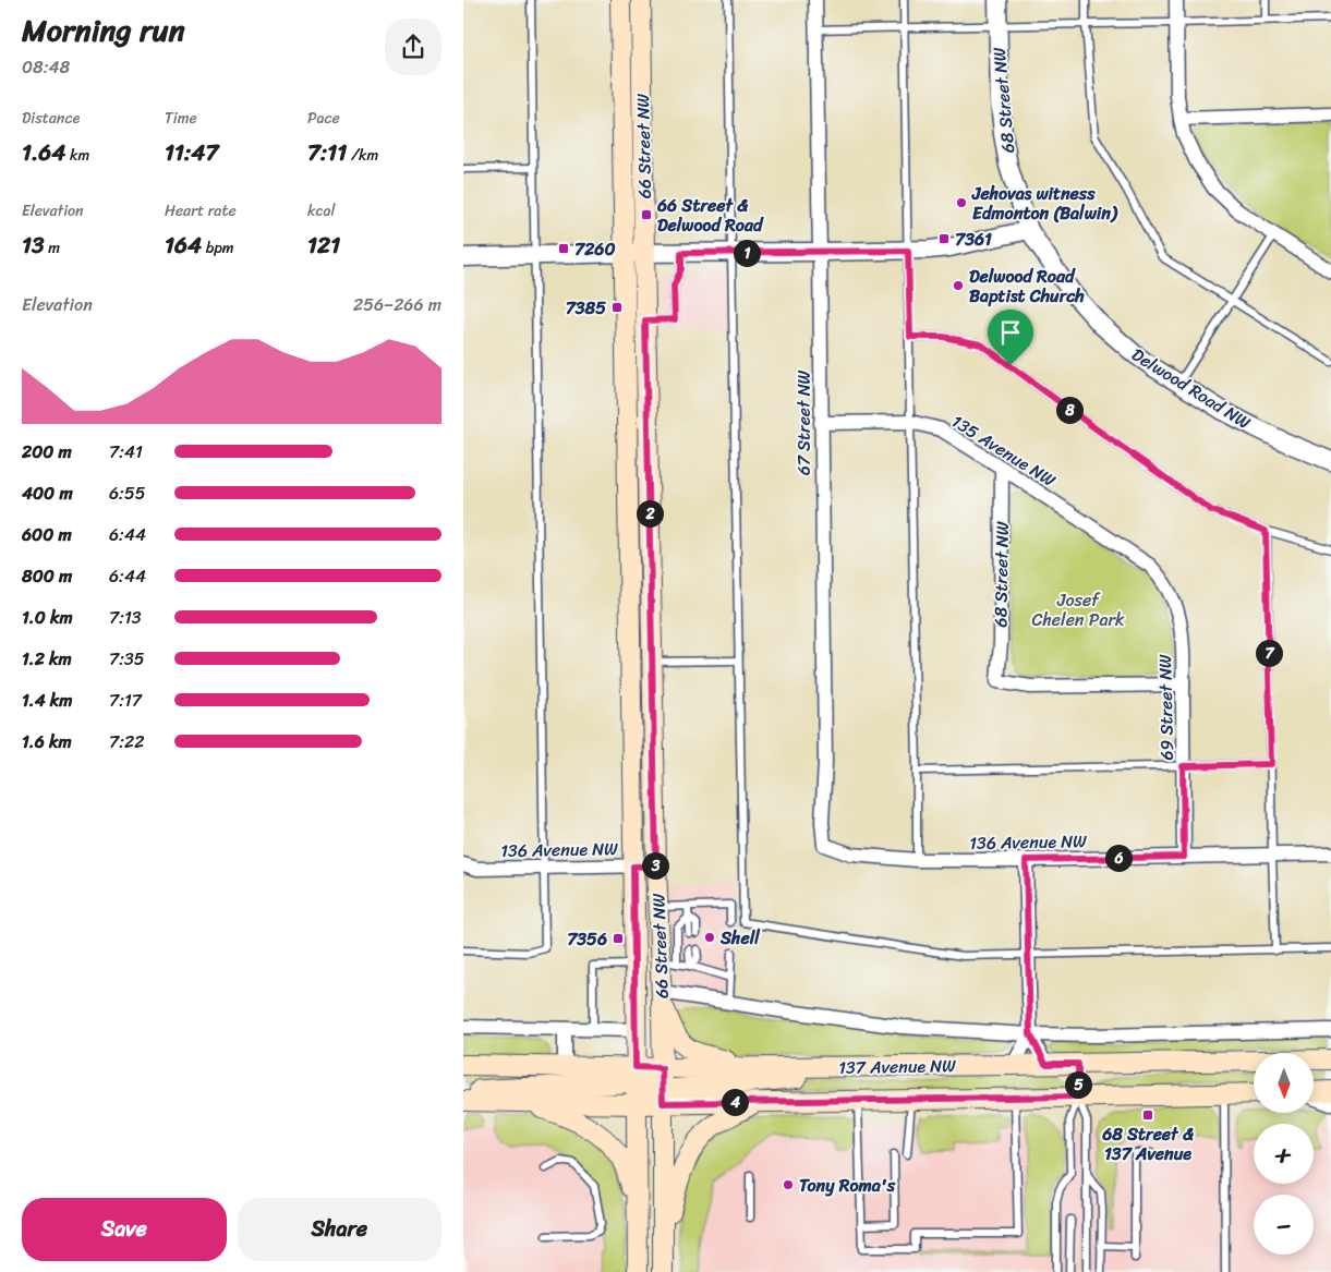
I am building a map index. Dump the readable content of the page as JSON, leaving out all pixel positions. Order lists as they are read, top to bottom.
{
  "streets": {
    "main road": ["66 Street NW", "137 Avenue NW"],
    "street": [
      "68 Street NW",
      "Delwood Road NW",
      "67 Street NW",
      "135 Avenue NW",
      "69 Street NW",
      "136 Avenue NW"
    ]
  },
  "crossings": [
    ["68 Street NW", "Delwood Road NW"],
    ["68 Street NW", "135 Avenue NW"],
    ["68 Street NW", "69 Street NW"],
    ["66 Street NW", "136 Avenue NW"],
    ["66 Street NW", "137 Avenue NW"],
    ["67 Street NW", "135 Avenue NW"],
    ["67 Street NW", "136 Avenue NW"],
    ["135 Avenue NW", "69 Street NW"],
    ["69 Street NW", "136 Avenue NW"]
  ],
  "parks": ["Josef Chelen Park"],
  "places": {
    "other": [
      "Jehovas witness Edmonton (Balwin)",
      "Delwood Road Baptist Church",
      "Shell",
      "Tony Roma's"
    ],
    "transit": [
      "66 Street & Delwood Road",
      "7361",
      "7260",
      "7385",
      "7356",
      "68 Street & 137 Avenue"
    ]
  },
  "north": "bottom",
  "page": {
    "heading": ["Morning run", "08:48"],
    "stats": [
      ["Distance", "1.64 km"],
      ["Time", "11:47"],
      ["Pace", "7:11 /km"],
      ["Elevation", "13 m"],
      ["Heart rate", "164 bpm"],
      ["kcal", "121"]
    ],
    "pins": [
      "1",
      "8",
      "2",
      "7",
      "6",
      "3",
      "5",
      "4"
    ],
    "chart": ["Elevation", "256–266 m"],
    "list": [
      {
        "name": "200 m",
        "note": "7:41"
      },
      {
        "name": "400 m",
        "note": "6:55"
      },
      {
        "name": "600 m",
        "note": "6:44"
      },
      {
        "name": "800 m",
        "note": "6:44"
      },
      {
        "name": "1.0 km",
        "note": "7:13"
      },
      {
        "name": "1.2 km",
        "note": "7:35"
      },
      {
        "name": "1.4 km",
        "note": "7:17"
      },
      {
        "name": "1.6 km",
        "note": "7:22"
      }
    ],
    "map_buttons": ["+", "−"],
    "buttons": ["Save", "Share"]
  }
}
